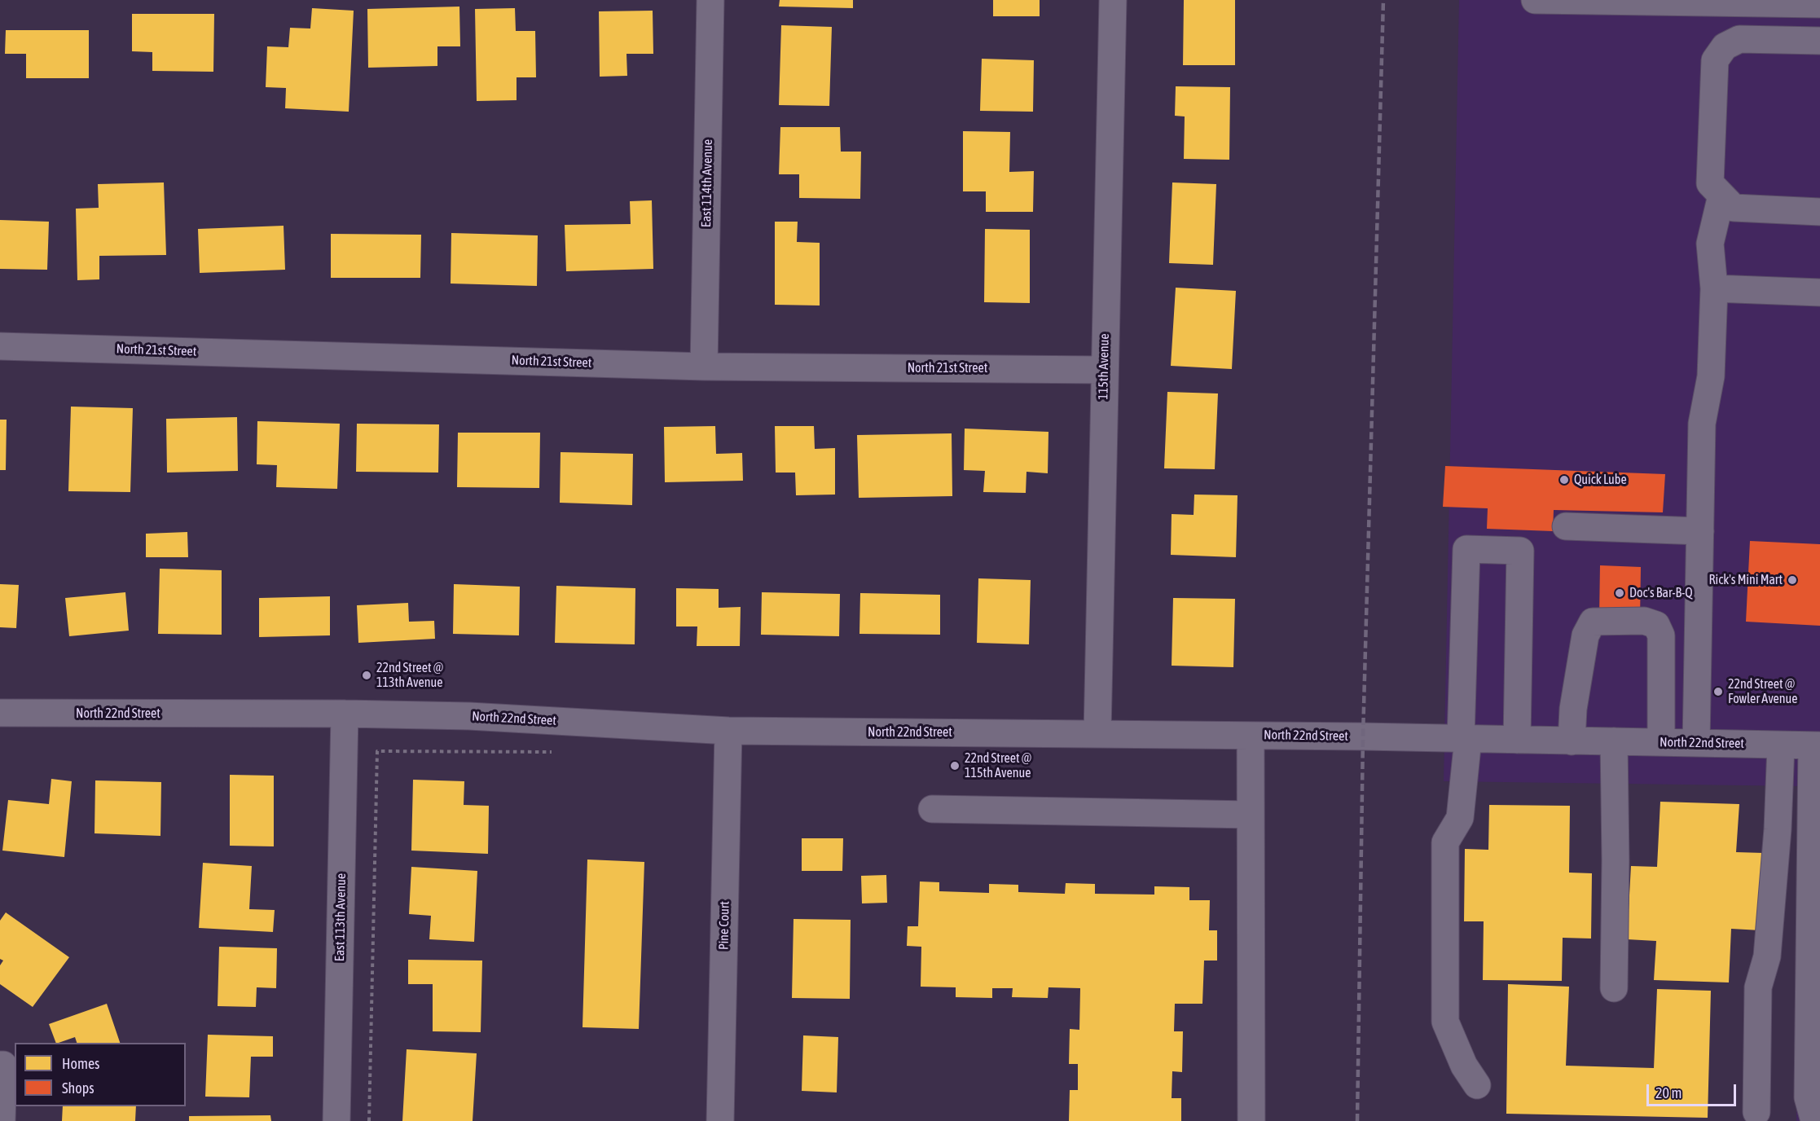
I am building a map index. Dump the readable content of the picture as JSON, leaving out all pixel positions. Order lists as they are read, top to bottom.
{
  "streets": {
    "street": [
      "East 114th Avenue",
      "North 21st Street",
      "115th Avenue",
      "North 22nd Street",
      "East 113th Avenue",
      "Pine Court"
    ]
  },
  "crossings": [
    ["East 114th Avenue", "North 21st Street"],
    ["North 21st Street", "115th Avenue"],
    ["115th Avenue", "North 22nd Street"],
    ["North 22nd Street", "East 113th Avenue"],
    ["North 22nd Street", "Pine Court"]
  ],
  "places": [
    "Quick Lube",
    "Rick's Mini Mart",
    "Doc's Bar-B-Q",
    "22nd Street @ 113th Avenue",
    "22nd Street @ Fowler Avenue",
    "22nd Street @ 115th Avenue"
  ],
  "legend": ["Homes", "Shops"],
  "scale_bar": "20 m"
}
